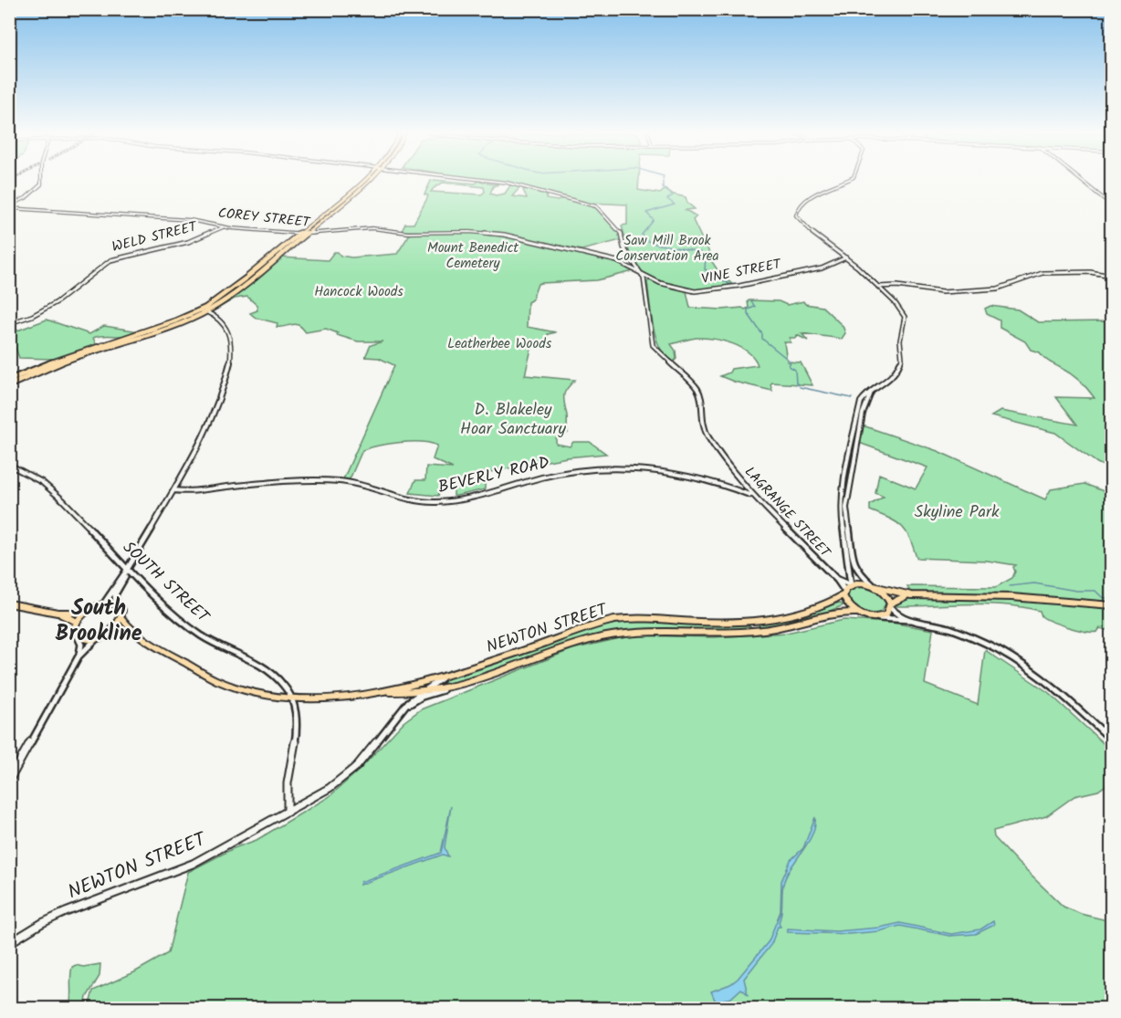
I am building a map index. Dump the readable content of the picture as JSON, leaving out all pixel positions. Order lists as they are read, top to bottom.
{
  "streets": {
    "main road": [
      "COREY STREET",
      "WELD STREET",
      "VINE STREET",
      "BEVERLY ROAD",
      "LAGRANGE STREET",
      "SOUTH STREET",
      "NEWTON STREET"
    ]
  },
  "crossings": [
    ["COREY STREET", "WELD STREET"],
    ["COREY STREET", "VINE STREET"],
    ["COREY STREET", "LAGRANGE STREET"],
    ["VINE STREET", "LAGRANGE STREET"],
    ["BEVERLY ROAD", "LAGRANGE STREET"],
    ["LAGRANGE STREET", "NEWTON STREET"],
    ["SOUTH STREET", "NEWTON STREET"]
  ],
  "districts": ["South Brookline"],
  "parks": [
    "Saw Mill Brook Conservation Area",
    "Mount Benedict Cemetery",
    "Hancock Woods",
    "Leatherbee Woods",
    "D. Blakeley Hoar Sanctuary",
    "Skyline Park"
  ]
}
